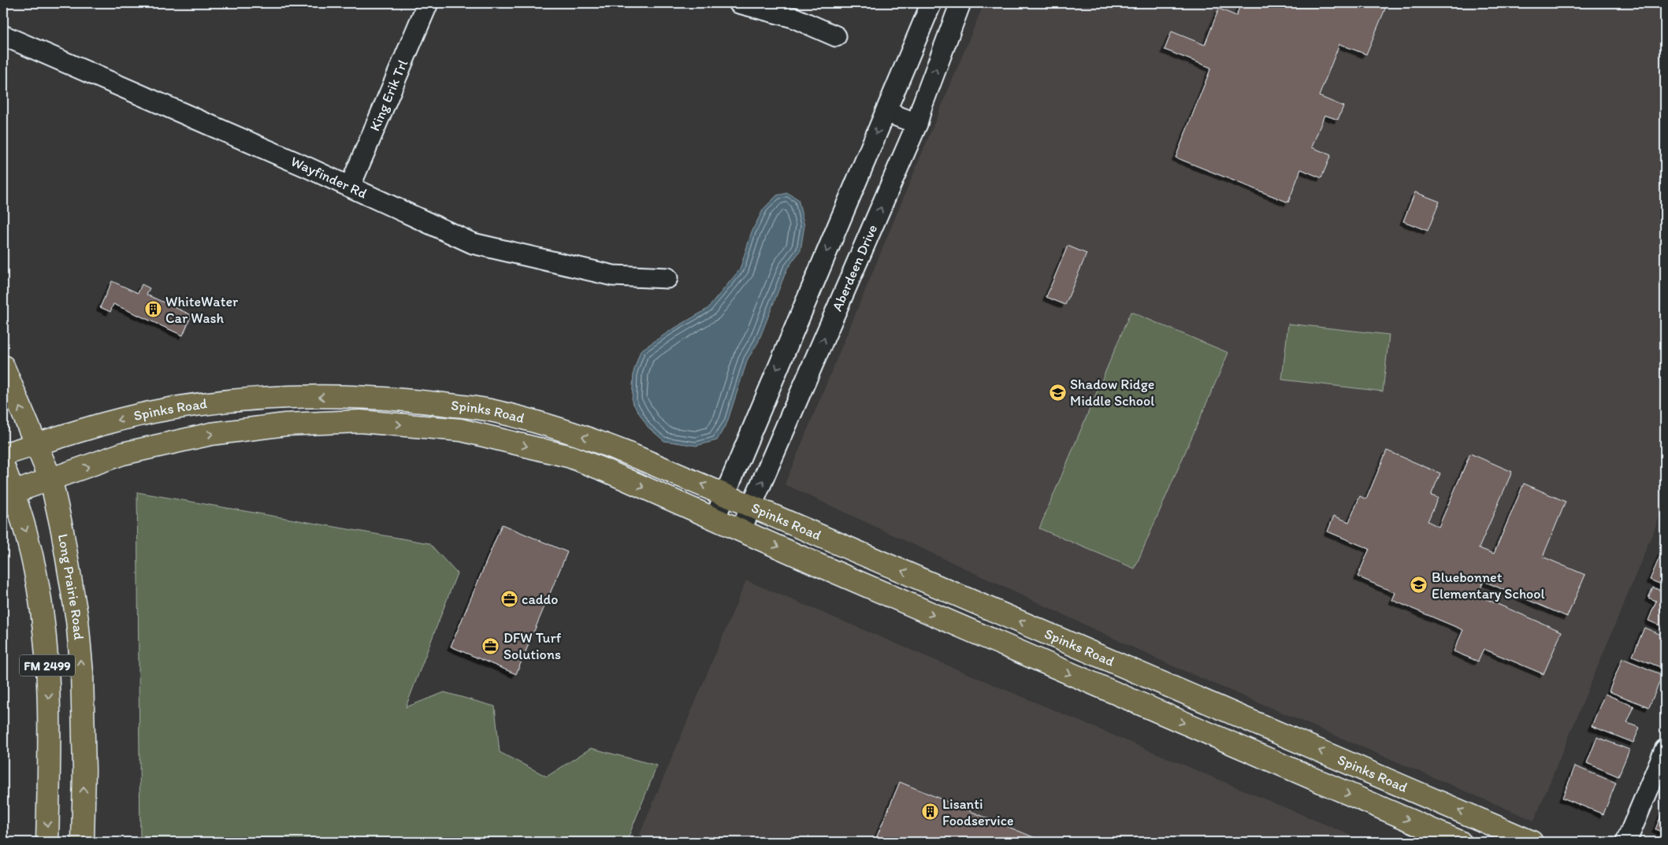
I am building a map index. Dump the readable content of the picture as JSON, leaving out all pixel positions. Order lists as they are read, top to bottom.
{
  "streets": {
    "main road": ["Spinks Road", "Long Prairie Road", "FM 2499"],
    "street": ["King Erik Trl", "Wayfinder Rd", "Aberdeen Drive"]
  },
  "crossings": [
    ["King Erik Trl", "Wayfinder Rd"],
    ["Aberdeen Drive", "Spinks Road"],
    ["Spinks Road", "Long Prairie Road"],
    ["Spinks Road", "FM 2499"]
  ],
  "places": {
    "building": ["WhiteWater Car Wash", "Lisanti Foodservice"],
    "school or university": ["Shadow Ridge Middle School", "Bluebonnet Elementary School"],
    "office": ["caddo", "DFW Turf Solutions"]
  }
}
